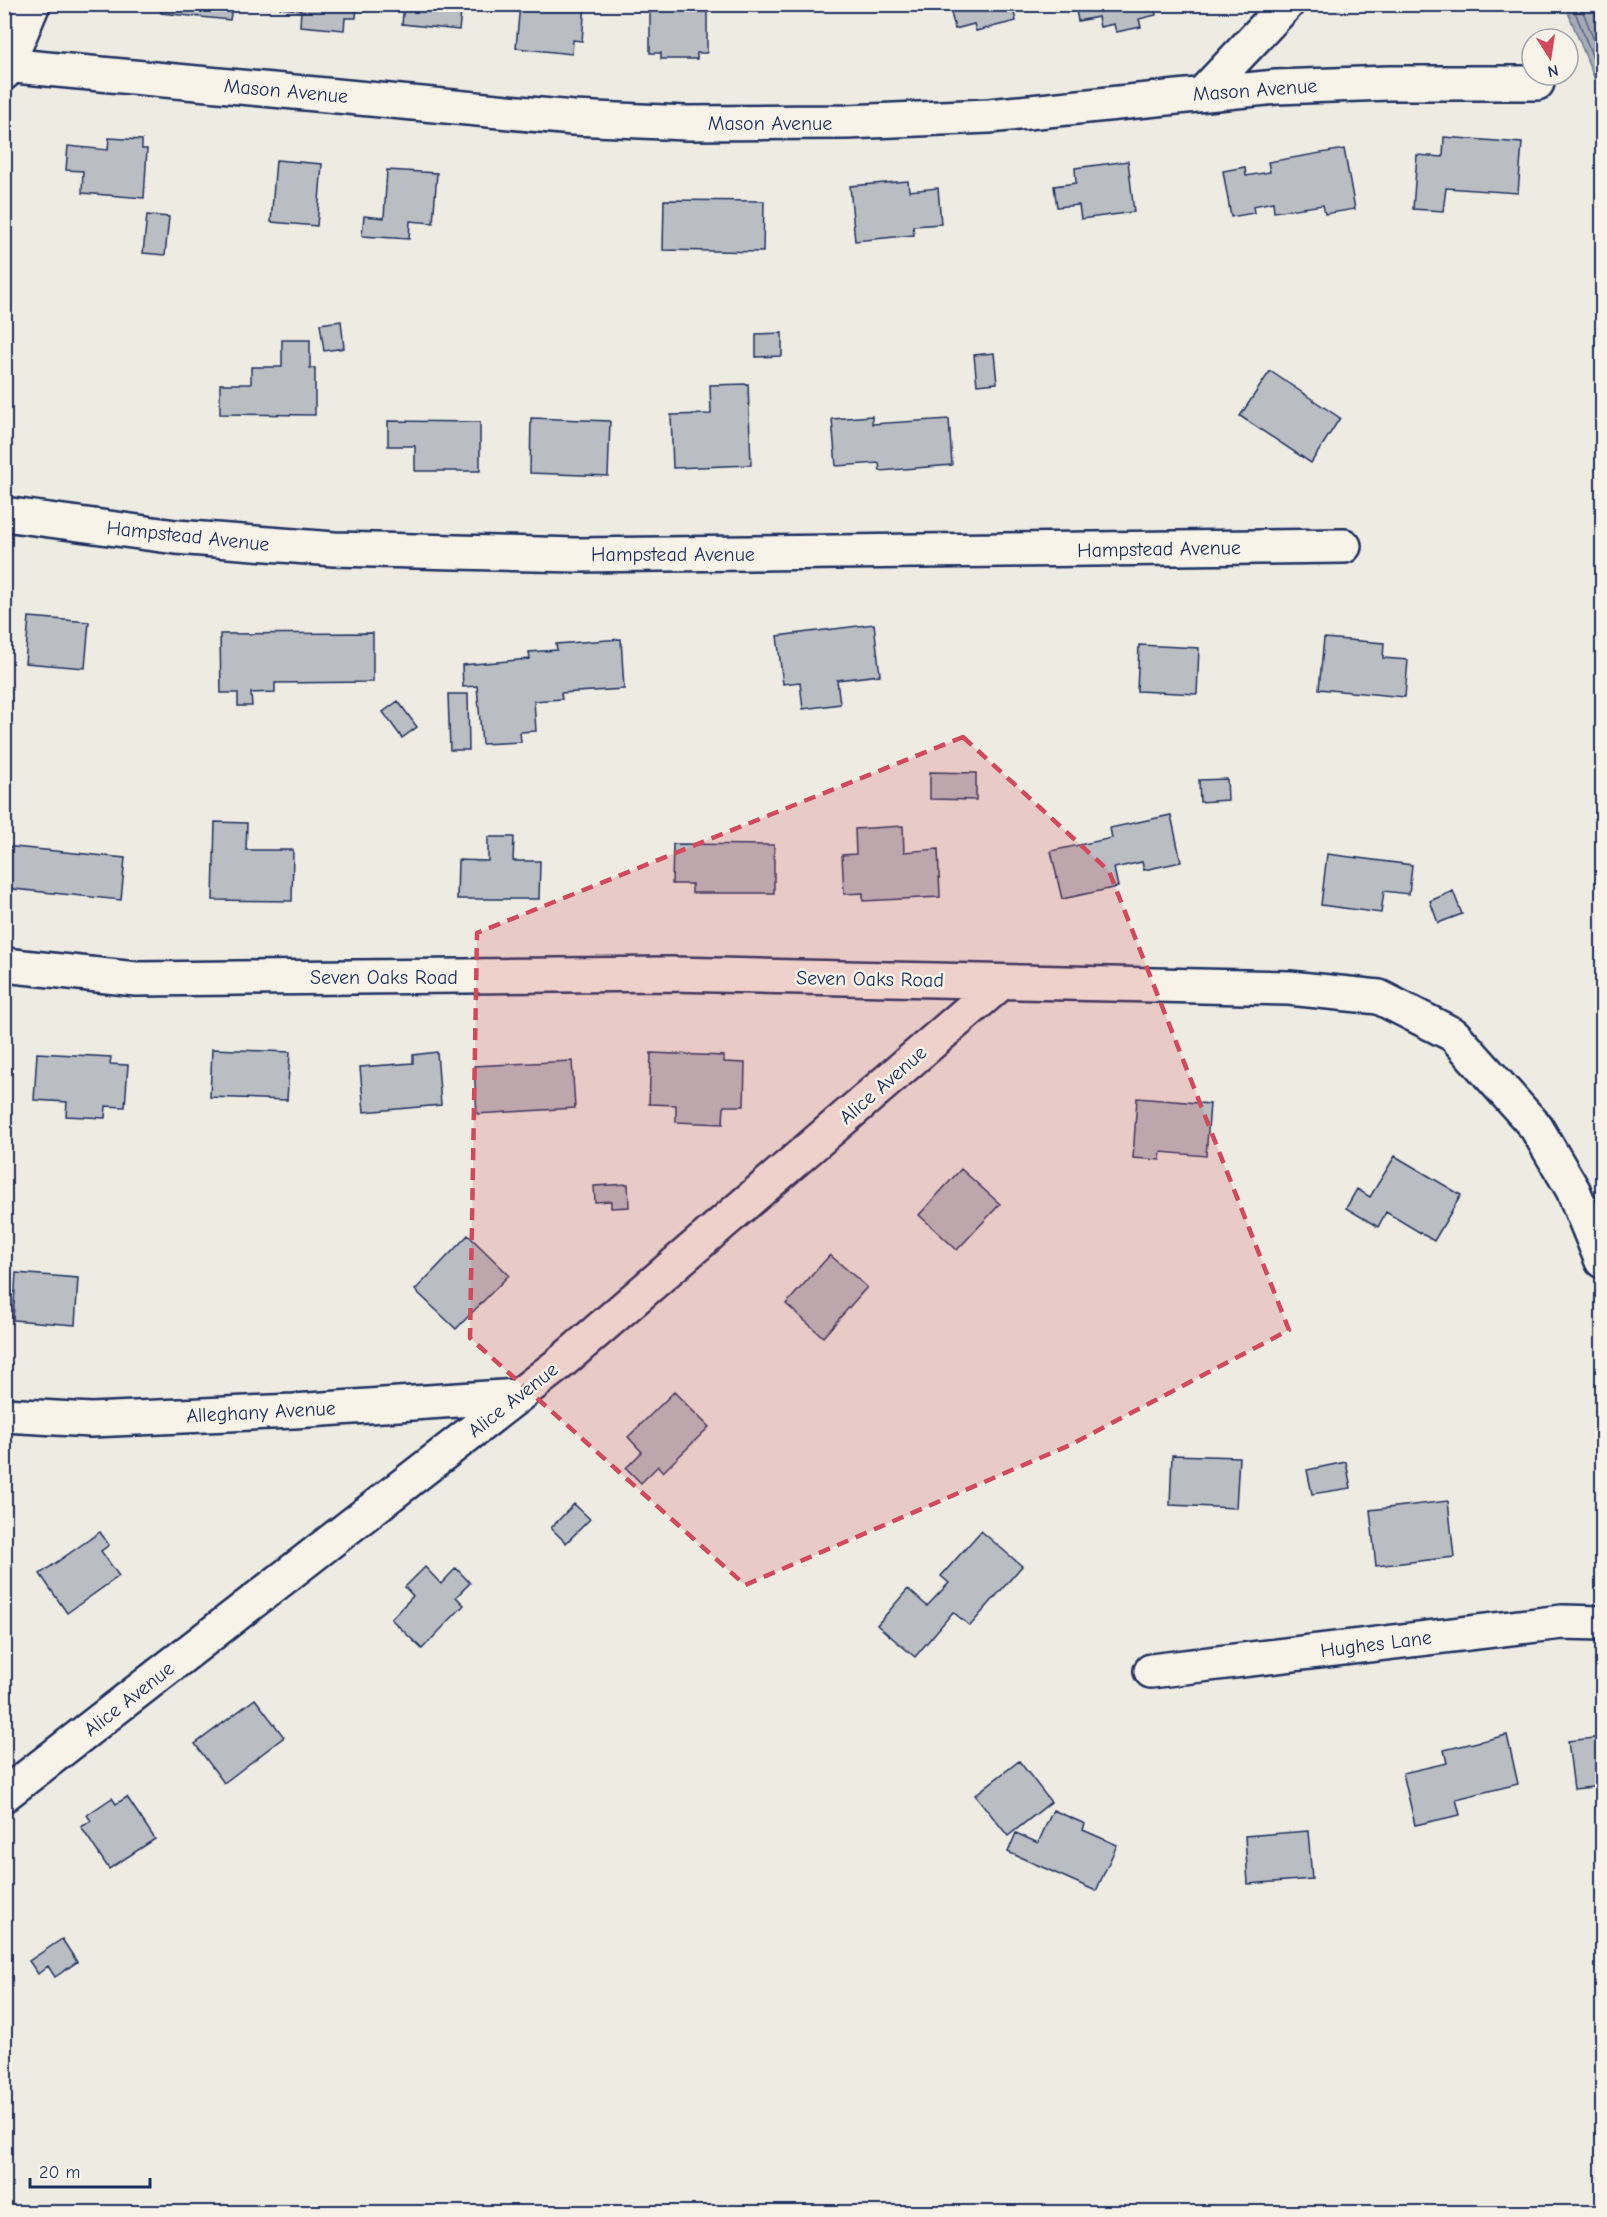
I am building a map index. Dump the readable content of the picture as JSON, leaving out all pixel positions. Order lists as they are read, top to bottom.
{
  "streets": {
    "street": [
      "Mason Avenue",
      "Hampstead Avenue",
      "Seven Oaks Road",
      "Alice Avenue",
      "Alleghany Avenue",
      "Hughes Lane"
    ]
  },
  "crossings": [
    ["Seven Oaks Road", "Alice Avenue"],
    ["Alice Avenue", "Alleghany Avenue"]
  ],
  "scale_bar": "20 m",
  "north": "bottom"
}
